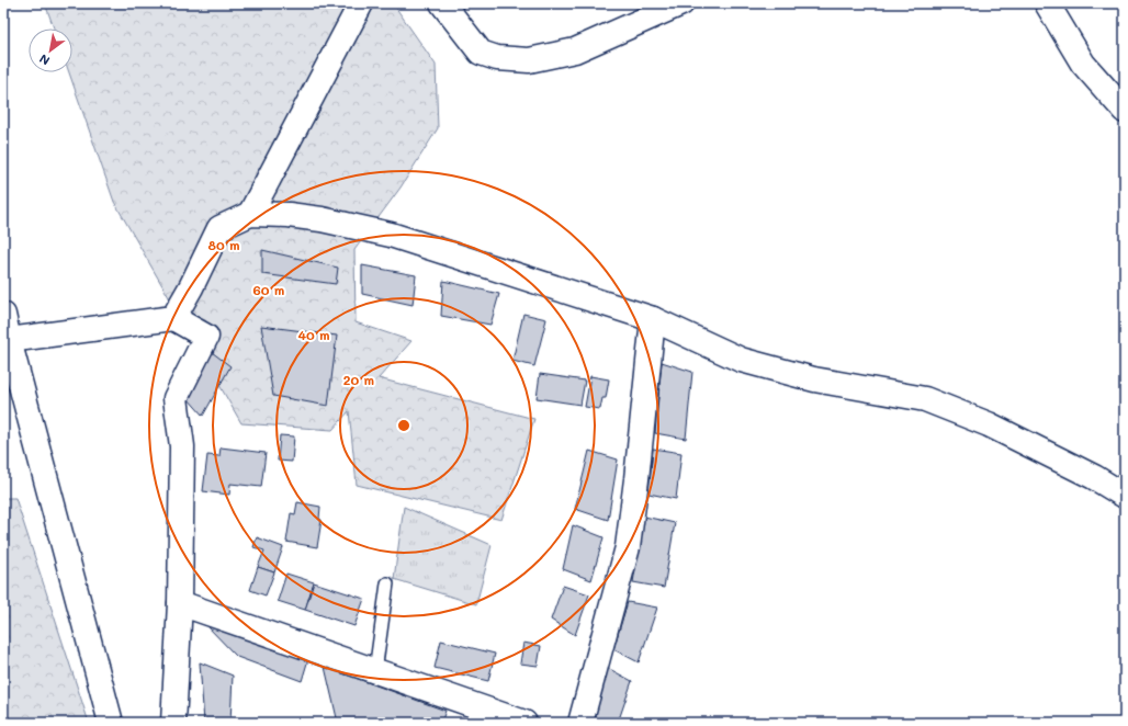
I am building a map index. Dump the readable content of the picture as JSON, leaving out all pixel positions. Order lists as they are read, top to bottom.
{
  "north": "bottom left",
  "rings": [
    "80 m",
    "60 m",
    "40 m",
    "20 m"
  ]
}
